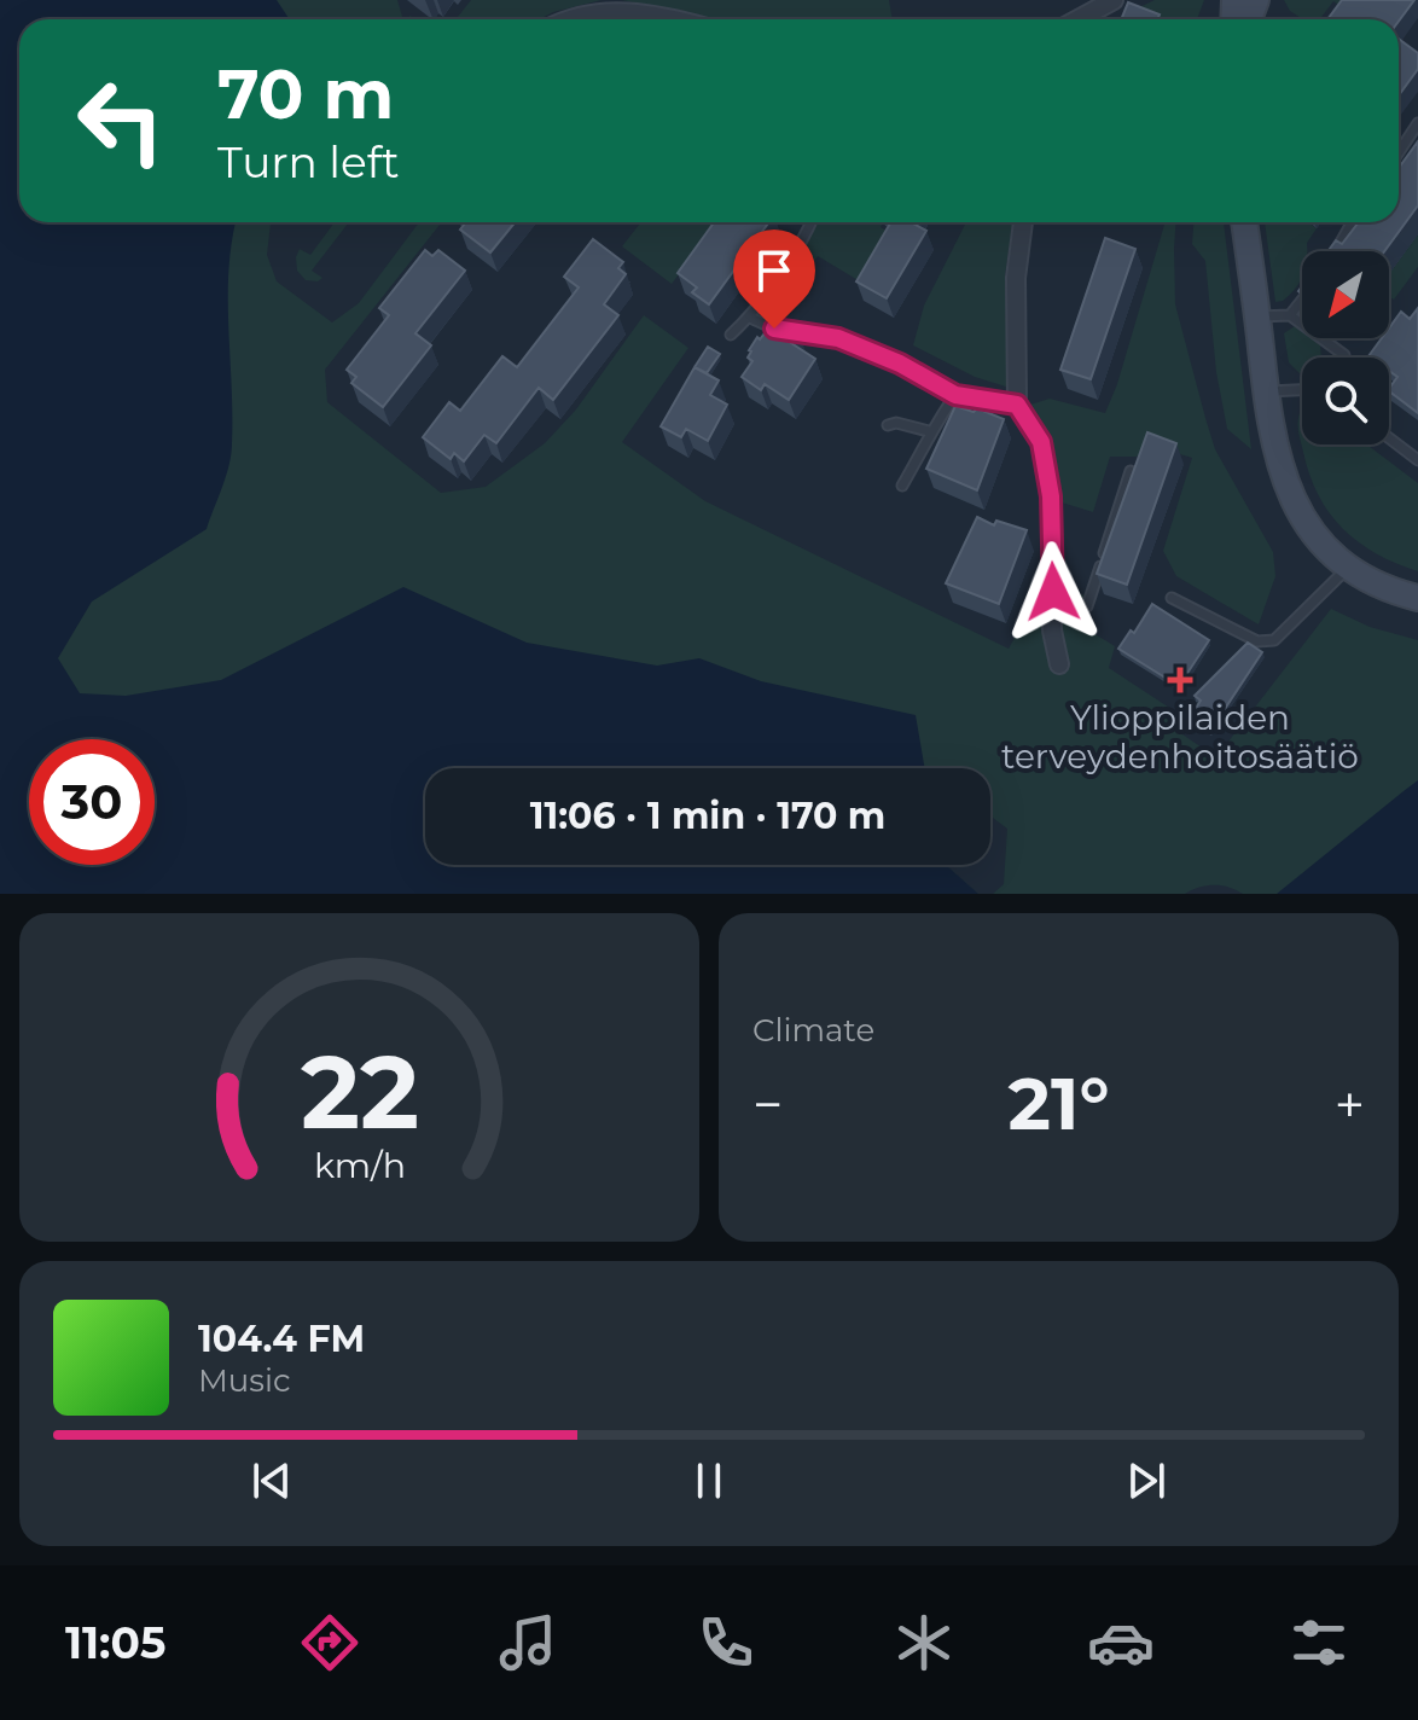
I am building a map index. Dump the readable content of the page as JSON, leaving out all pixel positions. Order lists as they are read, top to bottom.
{
  "places": {
    "health": ["Ylioppilaiden terveydenhoitosäätiö"]
  },
  "north": "bottom left",
  "page": {
    "turn": ["70 m", "Turn left"],
    "limit": "30",
    "trip": "11:06 · 1 min · 170 m",
    "tile": "Climate",
    "heat": ["−", "21°", "+"],
    "song": ["104.4 FM", "Music"],
    "tabs": "11:05",
    "gauge": ["22", "km/h"]
  }
}
